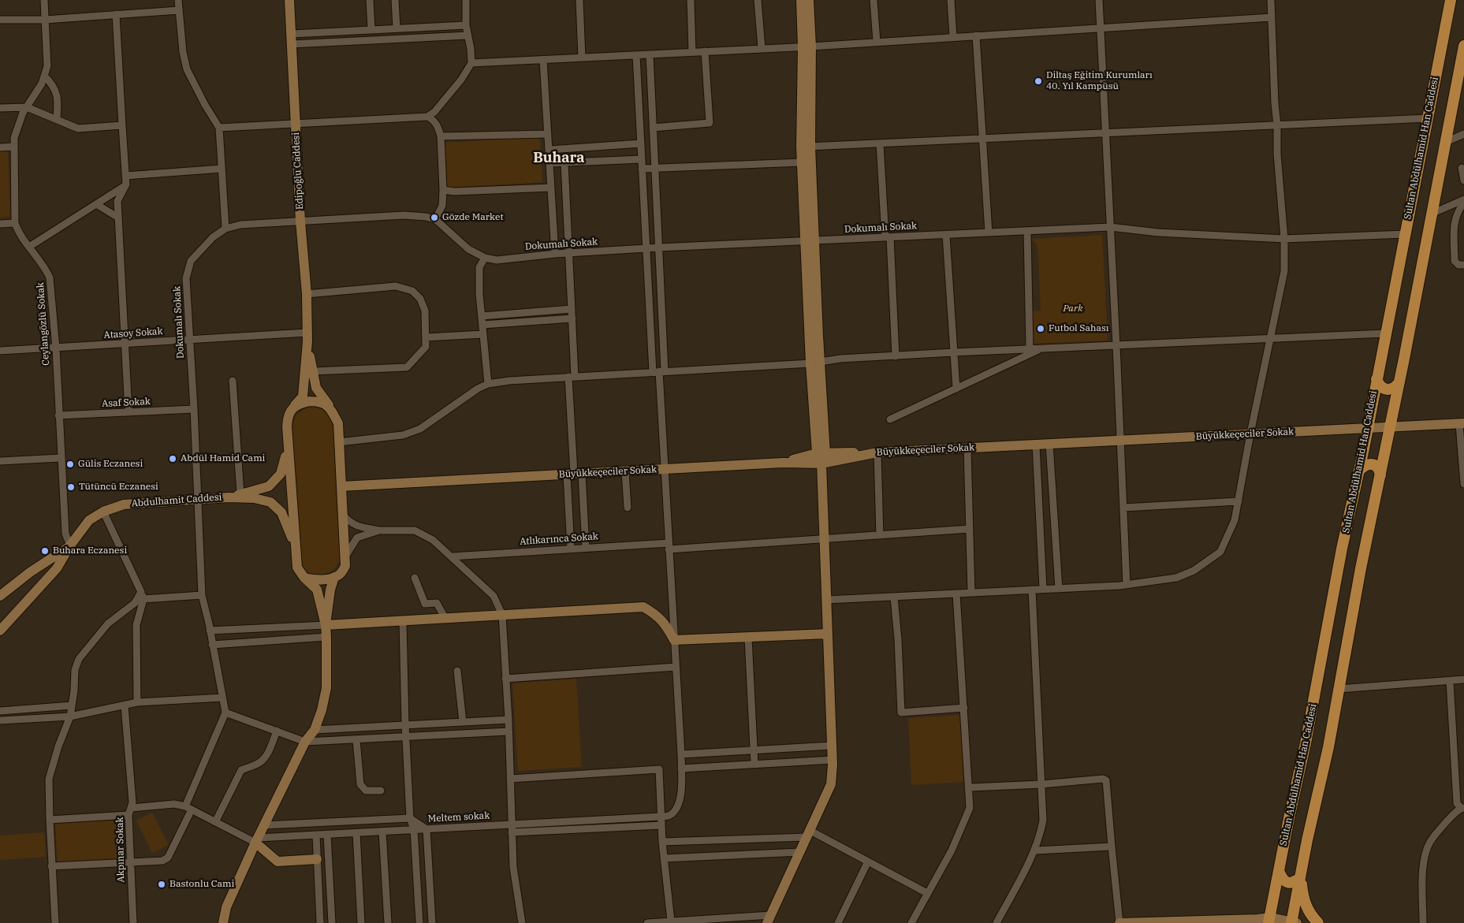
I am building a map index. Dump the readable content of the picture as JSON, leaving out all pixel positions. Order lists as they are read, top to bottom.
{
  "streets": {
    "main road": ["Sultan Abdülhamid Han Caddesi"],
    "street": [
      "Edipoğlu Caddesi",
      "Dokumalı Sokak",
      "Ceylangözlü Sokak",
      "Atasoy Sokak",
      "Asaf Sokak",
      "Büyükkeçeciler Sokak",
      "Abdulhamit Caddesi",
      "Atlıkarınca Sokak",
      "Meltem sokak",
      "Akpınar Sokak"
    ]
  },
  "crossings": [
    ["Sultan Abdülhamid Han Caddesi", "Dokumalı Sokak"],
    ["Sultan Abdülhamid Han Caddesi", "Büyükkeçeciler Sokak"],
    ["Edipoğlu Caddesi", "Dokumalı Sokak"],
    ["Edipoğlu Caddesi", "Atasoy Sokak"],
    ["Dokumalı Sokak", "Atasoy Sokak"],
    ["Dokumalı Sokak", "Asaf Sokak"],
    ["Dokumalı Sokak", "Abdulhamit Caddesi"],
    ["Ceylangözlü Sokak", "Atasoy Sokak"],
    ["Ceylangözlü Sokak", "Asaf Sokak"],
    ["Ceylangözlü Sokak", "Abdulhamit Caddesi"]
  ],
  "districts": ["Buhara"],
  "parks": ["Park"],
  "places": [
    "Diltaş Eğitim Kurumları 40. Yıl Kampüsü",
    "Gözde Market",
    "Futbol Sahası",
    "Abdül Hamid Cami",
    "Gülis Eczanesi",
    "Tütüncü Eczanesi",
    "Buhara Eczanesi",
    "Bastonlu Cami"
  ]
}
